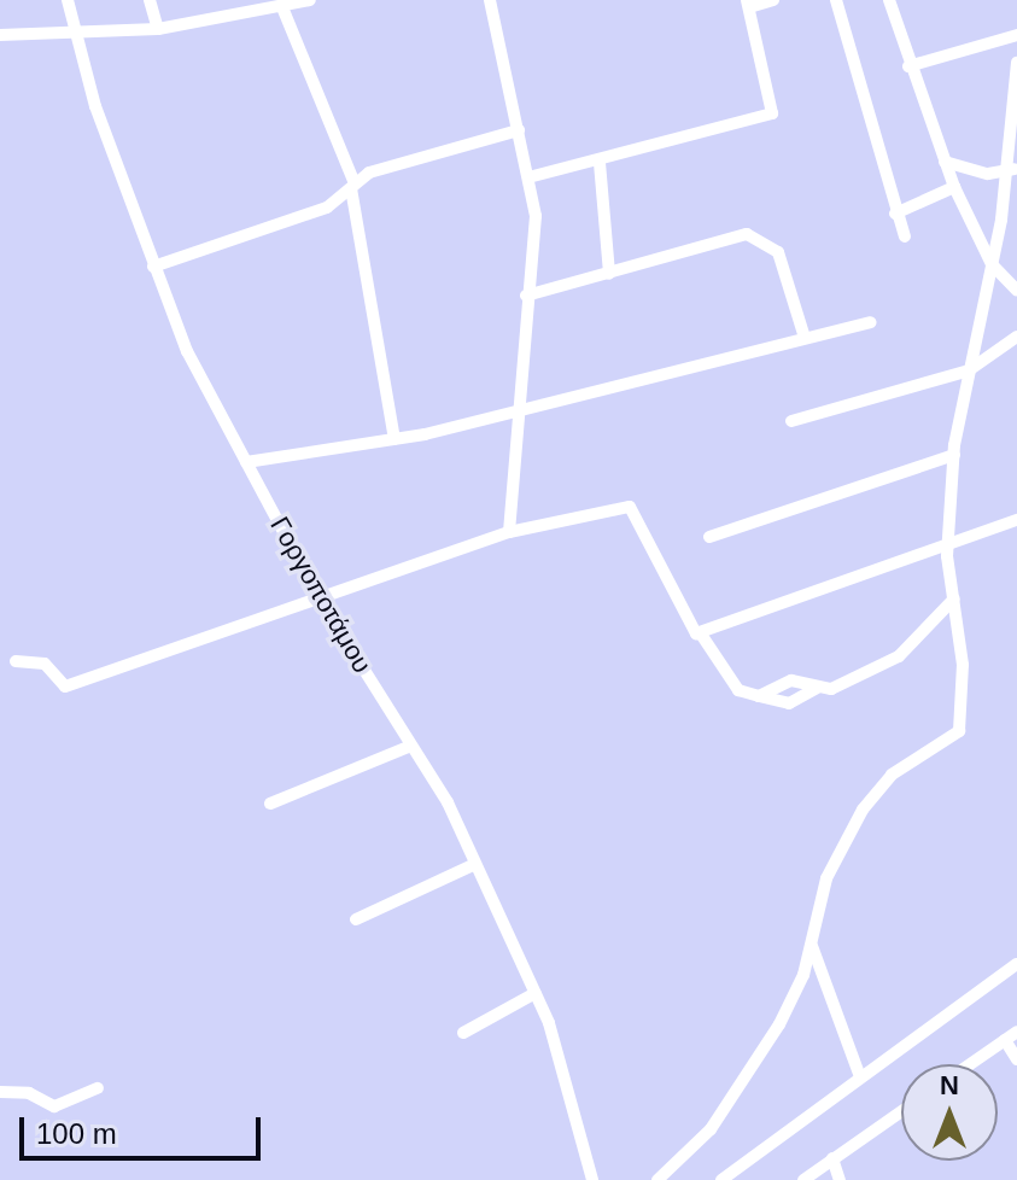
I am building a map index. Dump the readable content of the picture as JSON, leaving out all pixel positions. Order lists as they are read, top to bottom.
{
  "streets": {
    "street": ["Γοργοποτάμου"]
  },
  "scale_bar": "100 m",
  "north": "top"
}
